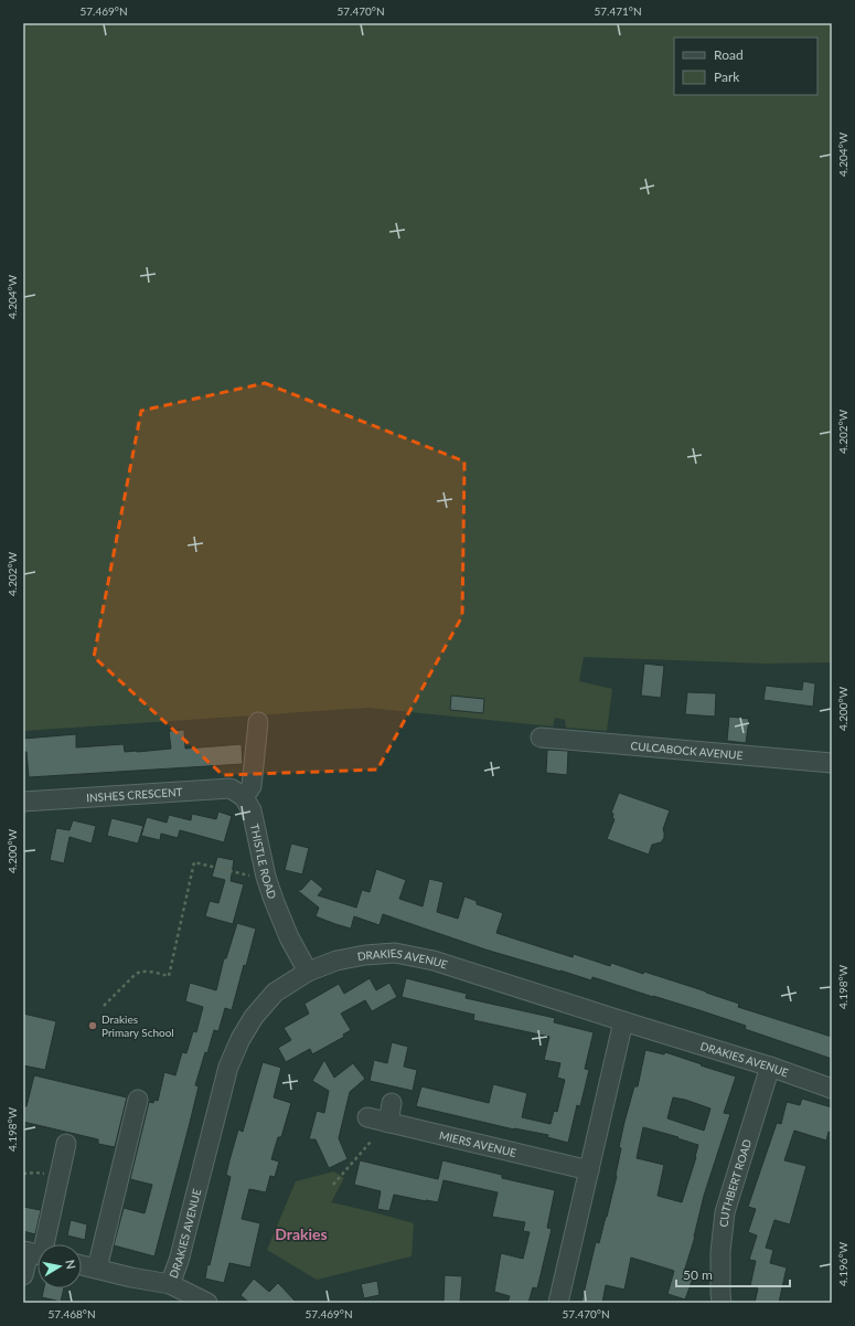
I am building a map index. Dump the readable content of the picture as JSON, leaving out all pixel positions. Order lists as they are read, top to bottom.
{
  "streets": {
    "street": [
      "CULCABOCK AVENUE",
      "INSHES CRESCENT",
      "THISTLE ROAD",
      "DRAKIES AVENUE",
      "MIERS AVENUE",
      "CUTHBERT ROAD"
    ]
  },
  "crossings": [
    ["INSHES CRESCENT", "THISTLE ROAD"],
    ["THISTLE ROAD", "DRAKIES AVENUE"],
    ["DRAKIES AVENUE", "CUTHBERT ROAD"]
  ],
  "districts": ["Drakies"],
  "places": ["Drakies Primary School"],
  "legend": ["Road", "Park"],
  "scale_bar": "50 m",
  "north": "right",
  "coordinates": [
    "57.469°N",
    "57.470°N",
    "57.471°N",
    "4.204°W",
    "4.202°W",
    "4.200°W",
    "4.198°W",
    "4.196°W",
    "57.468°N"
  ]
}
